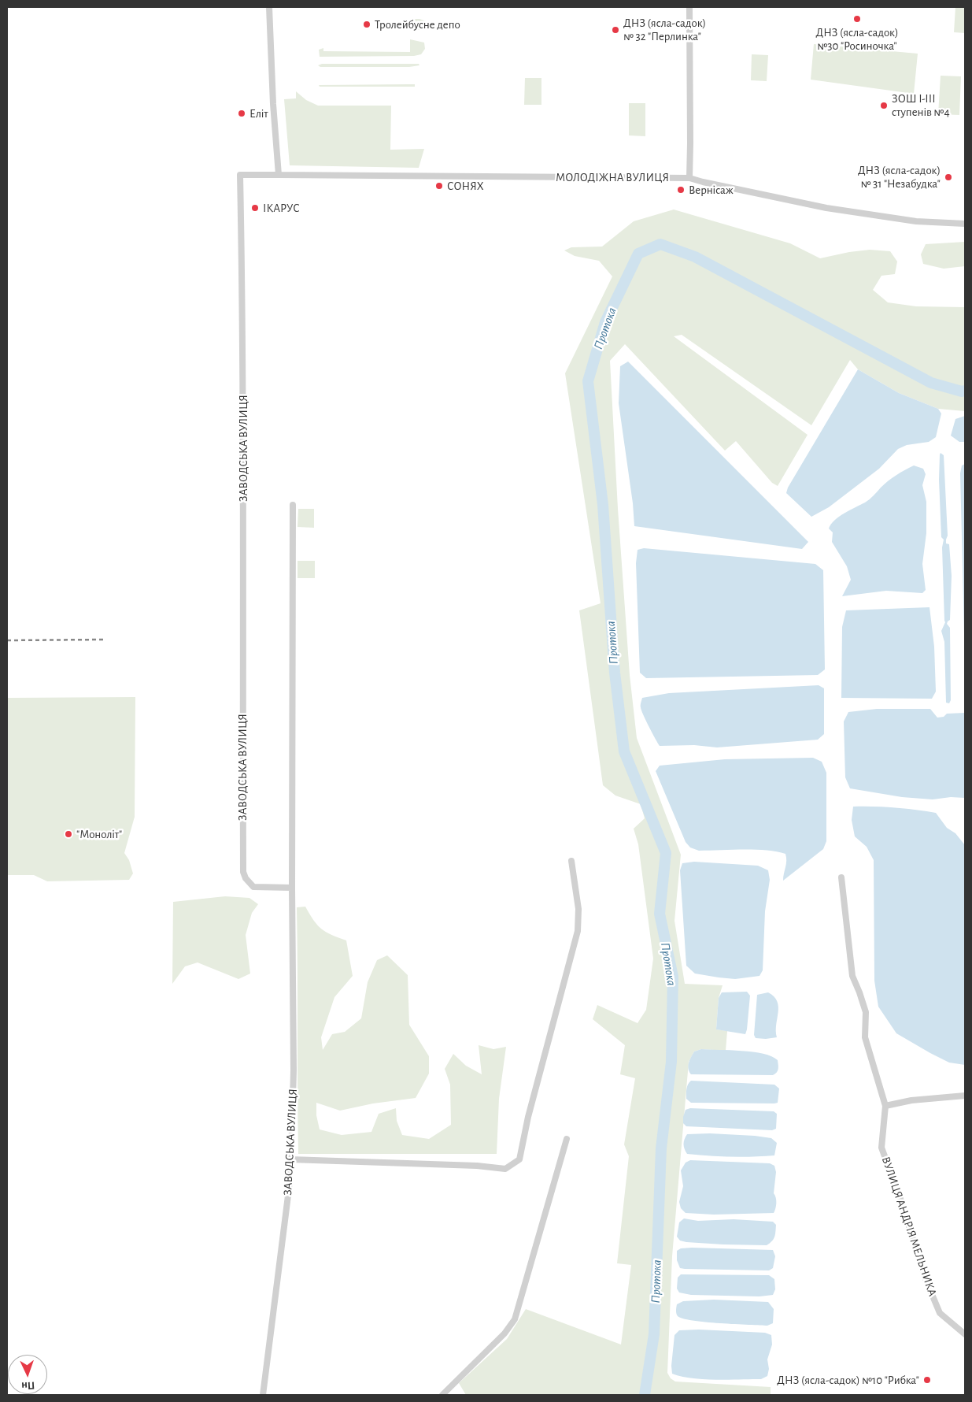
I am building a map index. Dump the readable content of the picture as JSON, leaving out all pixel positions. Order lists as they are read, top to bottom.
{
  "streets": {
    "street": ["МОЛОДІЖНА ВУЛИЦЯ", "ЗАВОДСЬКА ВУЛИЦЯ", "ВУЛИЦЯ АНДРІЯ МЕЛЬНИКА"]
  },
  "crossings": [
    ["МОЛОДІЖНА ВУЛИЦЯ", "ЗАВОДСЬКА ВУЛИЦЯ"]
  ],
  "water": ["Протока"],
  "places": [
    "ДНЗ (ясла-садок) №30 \"Росиночка\"",
    "Тролейбусне депо",
    "ДНЗ (ясла-садок) № 32 \"Перлинка\"",
    "ЗОШ І-ІІІ ступенів №4",
    "Еліт",
    "ДНЗ (ясла-садок) № 31 \"Незабудка\"",
    "СОНЯХ",
    "Вернісаж",
    "ІКАРУС",
    "\"Моноліт\"",
    "ДНЗ (ясла-садок) №10 \"Рибка\""
  ],
  "north": "bottom"
}
